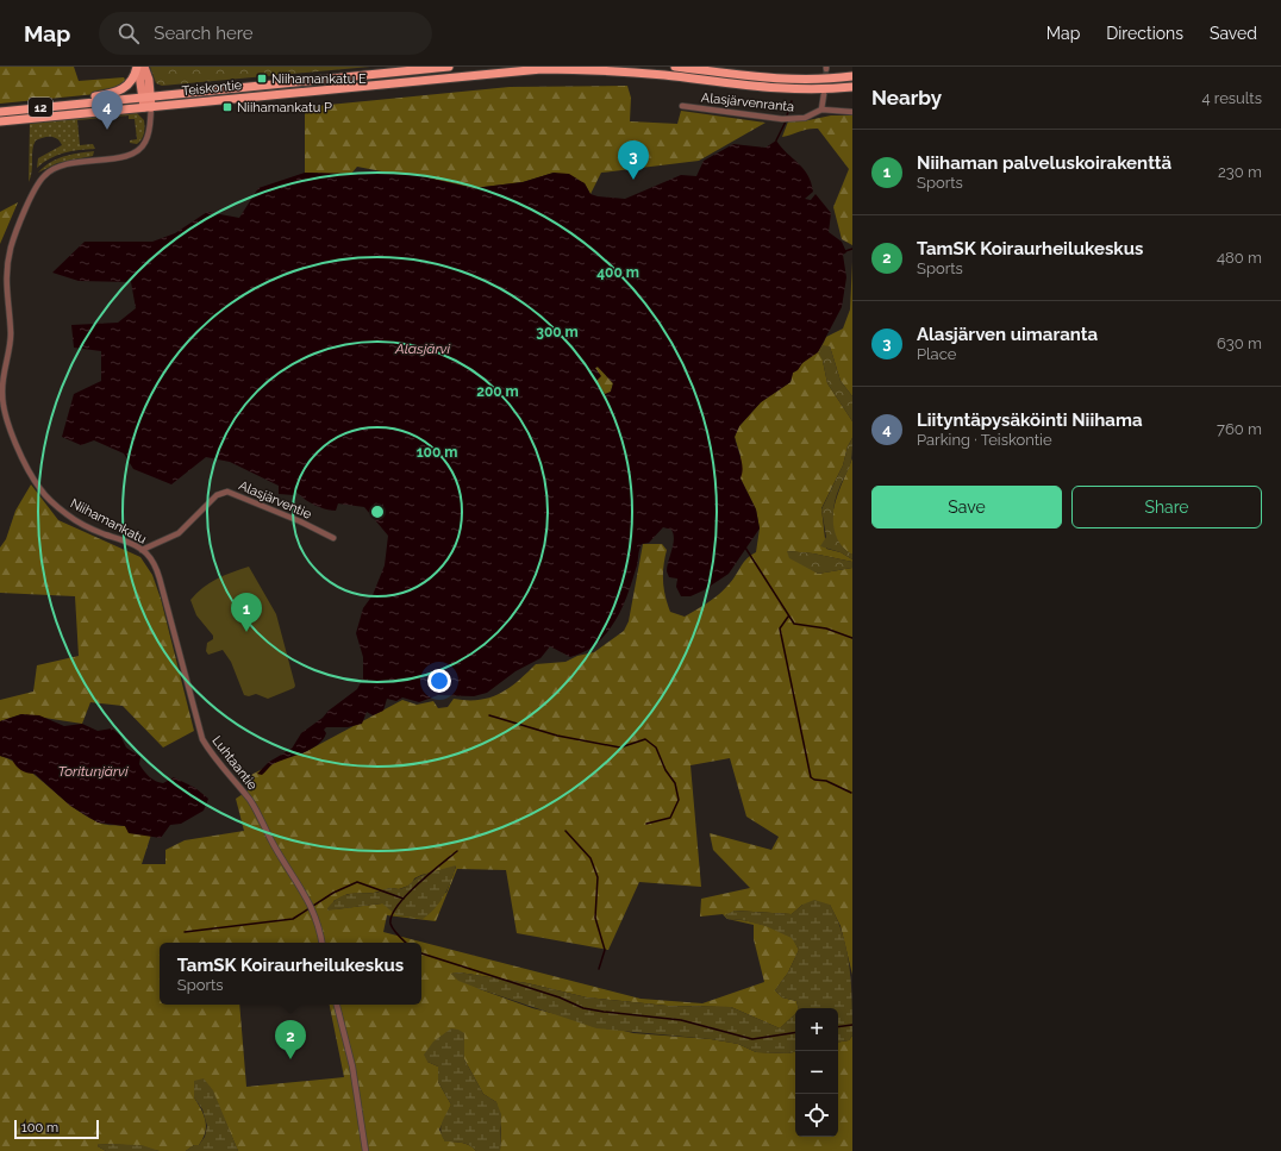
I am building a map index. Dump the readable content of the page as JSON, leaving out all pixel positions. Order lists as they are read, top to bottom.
{
  "streets": {
    "highway": ["Teiskontie", "12"],
    "street": [
      "Alasjärvenranta",
      "Alasjärventie",
      "Niihamankatu",
      "Luhtaantie"
    ]
  },
  "crossings": [
    ["Teiskontie", "Niihamankatu"],
    ["Alasjärventie", "Niihamankatu"],
    ["Niihamankatu", "Luhtaantie"]
  ],
  "water": ["Alasjärvi", "Toritunjärvi"],
  "places": {
    "transit": ["Niihamankatu E", "Niihamankatu P"]
  },
  "scale_bar": "100 m",
  "page": {
    "header": "Map",
    "search": "Search here",
    "nav": ["Map", "Directions", "Saved"],
    "heading": ["Nearby", "4 results"],
    "pins": [
      "4",
      "3",
      "1",
      "2"
    ],
    "list": [
      {
        "mark": "1",
        "name": "Niihaman palveluskoirakenttä",
        "note": "Sports",
        "value": "230 m"
      },
      {
        "mark": "2",
        "name": "TamSK Koiraurheilukeskus",
        "note": "Sports",
        "value": "480 m"
      },
      {
        "mark": "3",
        "name": "Alasjärven uimaranta",
        "note": "Place",
        "value": "630 m"
      },
      {
        "mark": "4",
        "name": "Liityntäpysäköinti Niihama",
        "note": "Parking · Teiskontie",
        "value": "760 m"
      }
    ],
    "buttons": ["Save", "Share"],
    "popup": ["TamSK Koiraurheilukeskus", "Sports"],
    "map_buttons": ["+", "−"],
    "scale": "100 m"
  },
  "rings": [
    "400 m",
    "300 m",
    "200 m",
    "100 m"
  ]
}
